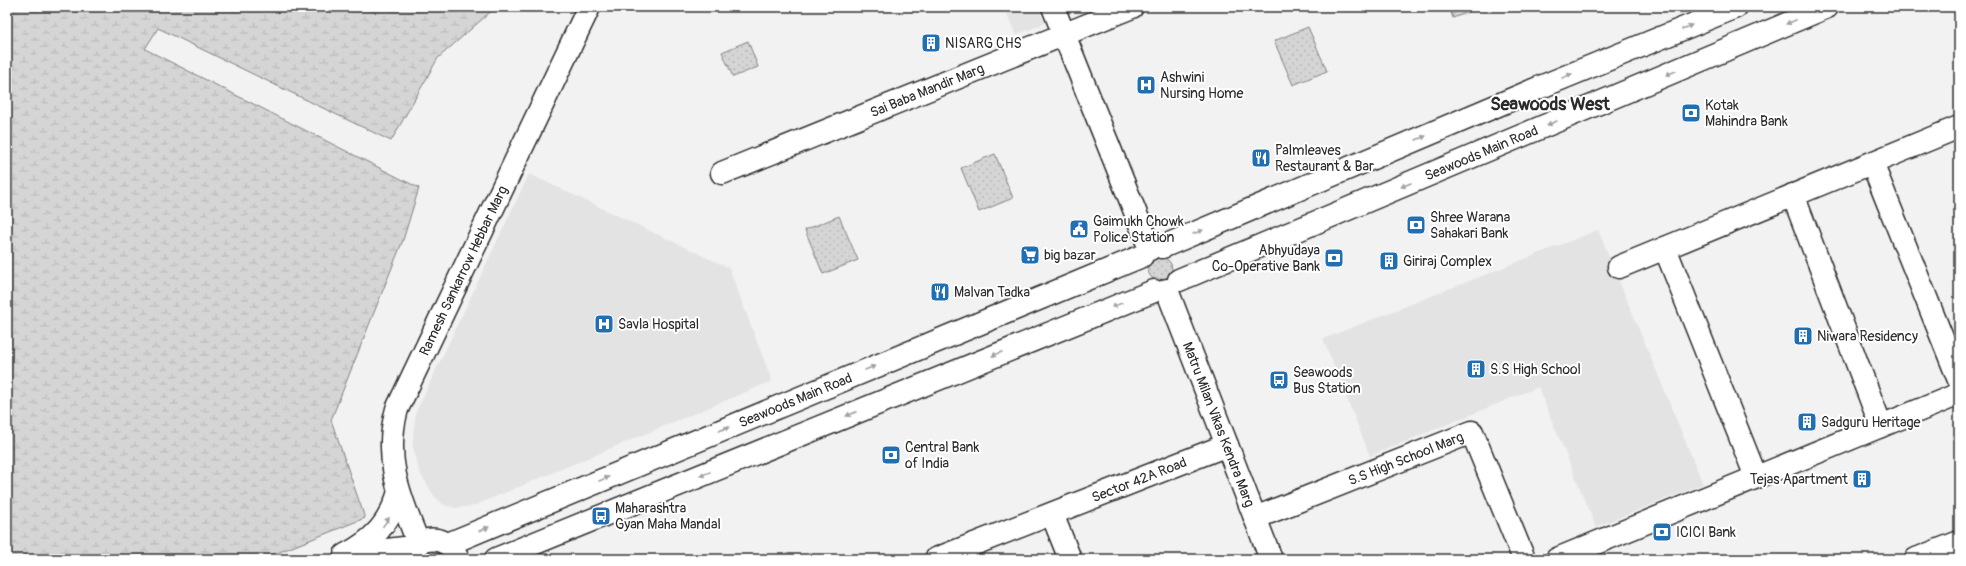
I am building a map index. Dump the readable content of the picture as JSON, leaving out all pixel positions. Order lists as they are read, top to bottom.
{
  "streets": {
    "street": [
      "Sai Baba Mandir Marg",
      "Seawoods Main Road",
      "Ramesh Sankarrow Hebbar Marg",
      "Matru Milan Vikas Kendra Marg",
      "S.S High School Marg",
      "Sector 42A Road"
    ]
  },
  "crossings": [
    ["Seawoods Main Road", "Matru Milan Vikas Kendra Marg"],
    ["Matru Milan Vikas Kendra Marg", "S.S High School Marg"],
    ["Matru Milan Vikas Kendra Marg", "Sector 42A Road"]
  ],
  "districts": ["Seawoods West"],
  "places": {
    "building": [
      "NISARG CHS",
      "Giriraj Complex",
      "Niwara Residency",
      "S.S High School",
      "Sadguru Heritage",
      "Tejas Apartment"
    ],
    "hospital": ["Ashwini Nursing Home", "Savla Hospital"],
    "bank": [
      "Kotak Mahindra Bank",
      "Shree Warana Sahakari Bank",
      "Abhyudaya Co-Operative Bank",
      "Central Bank of India",
      "ICICI Bank"
    ],
    "restaurant": ["Palmleaves Restaurant & Bar", "Malvan Tadka"],
    "public building": ["Gaimukh Chowk Police Station"],
    "supermarket": ["big bazar"],
    "bus stop": ["Seawoods Bus Station", "Maharashtra Gyan Maha Mandal"]
  }
}
